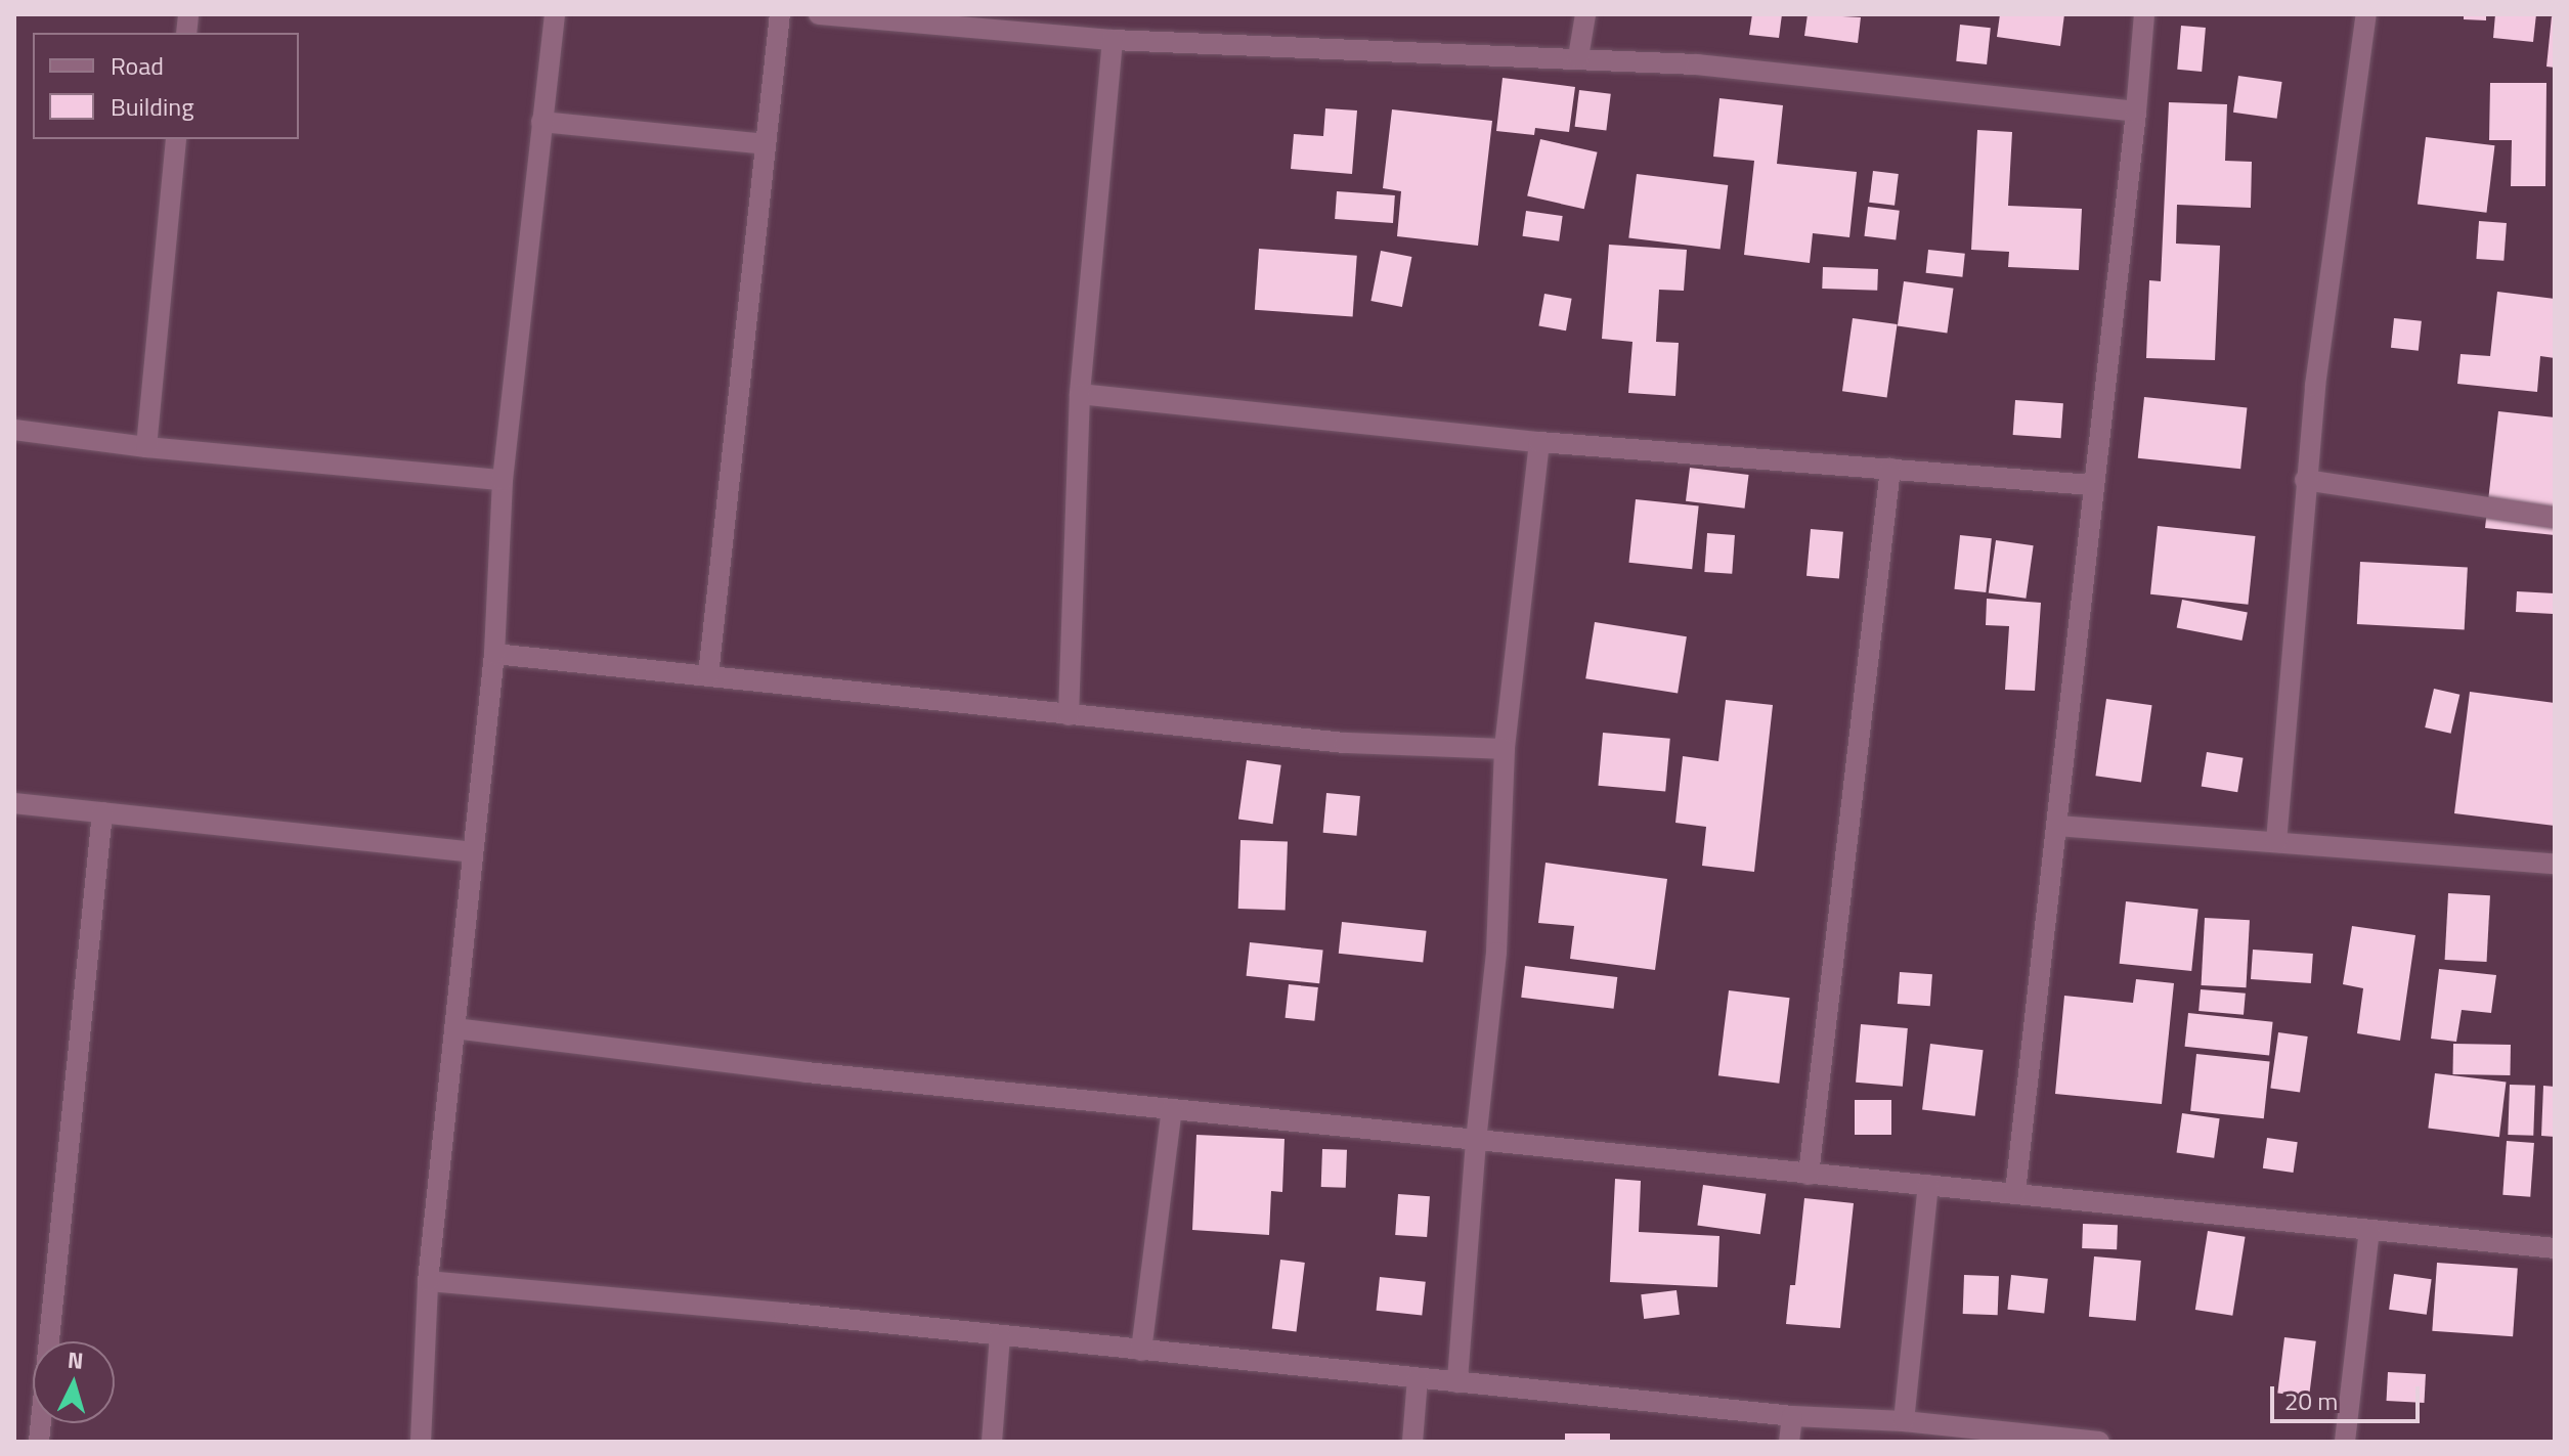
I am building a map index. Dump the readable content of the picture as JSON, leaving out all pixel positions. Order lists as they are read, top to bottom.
{
  "legend": ["Road", "Building"],
  "scale_bar": "20 m",
  "north": "top"
}
